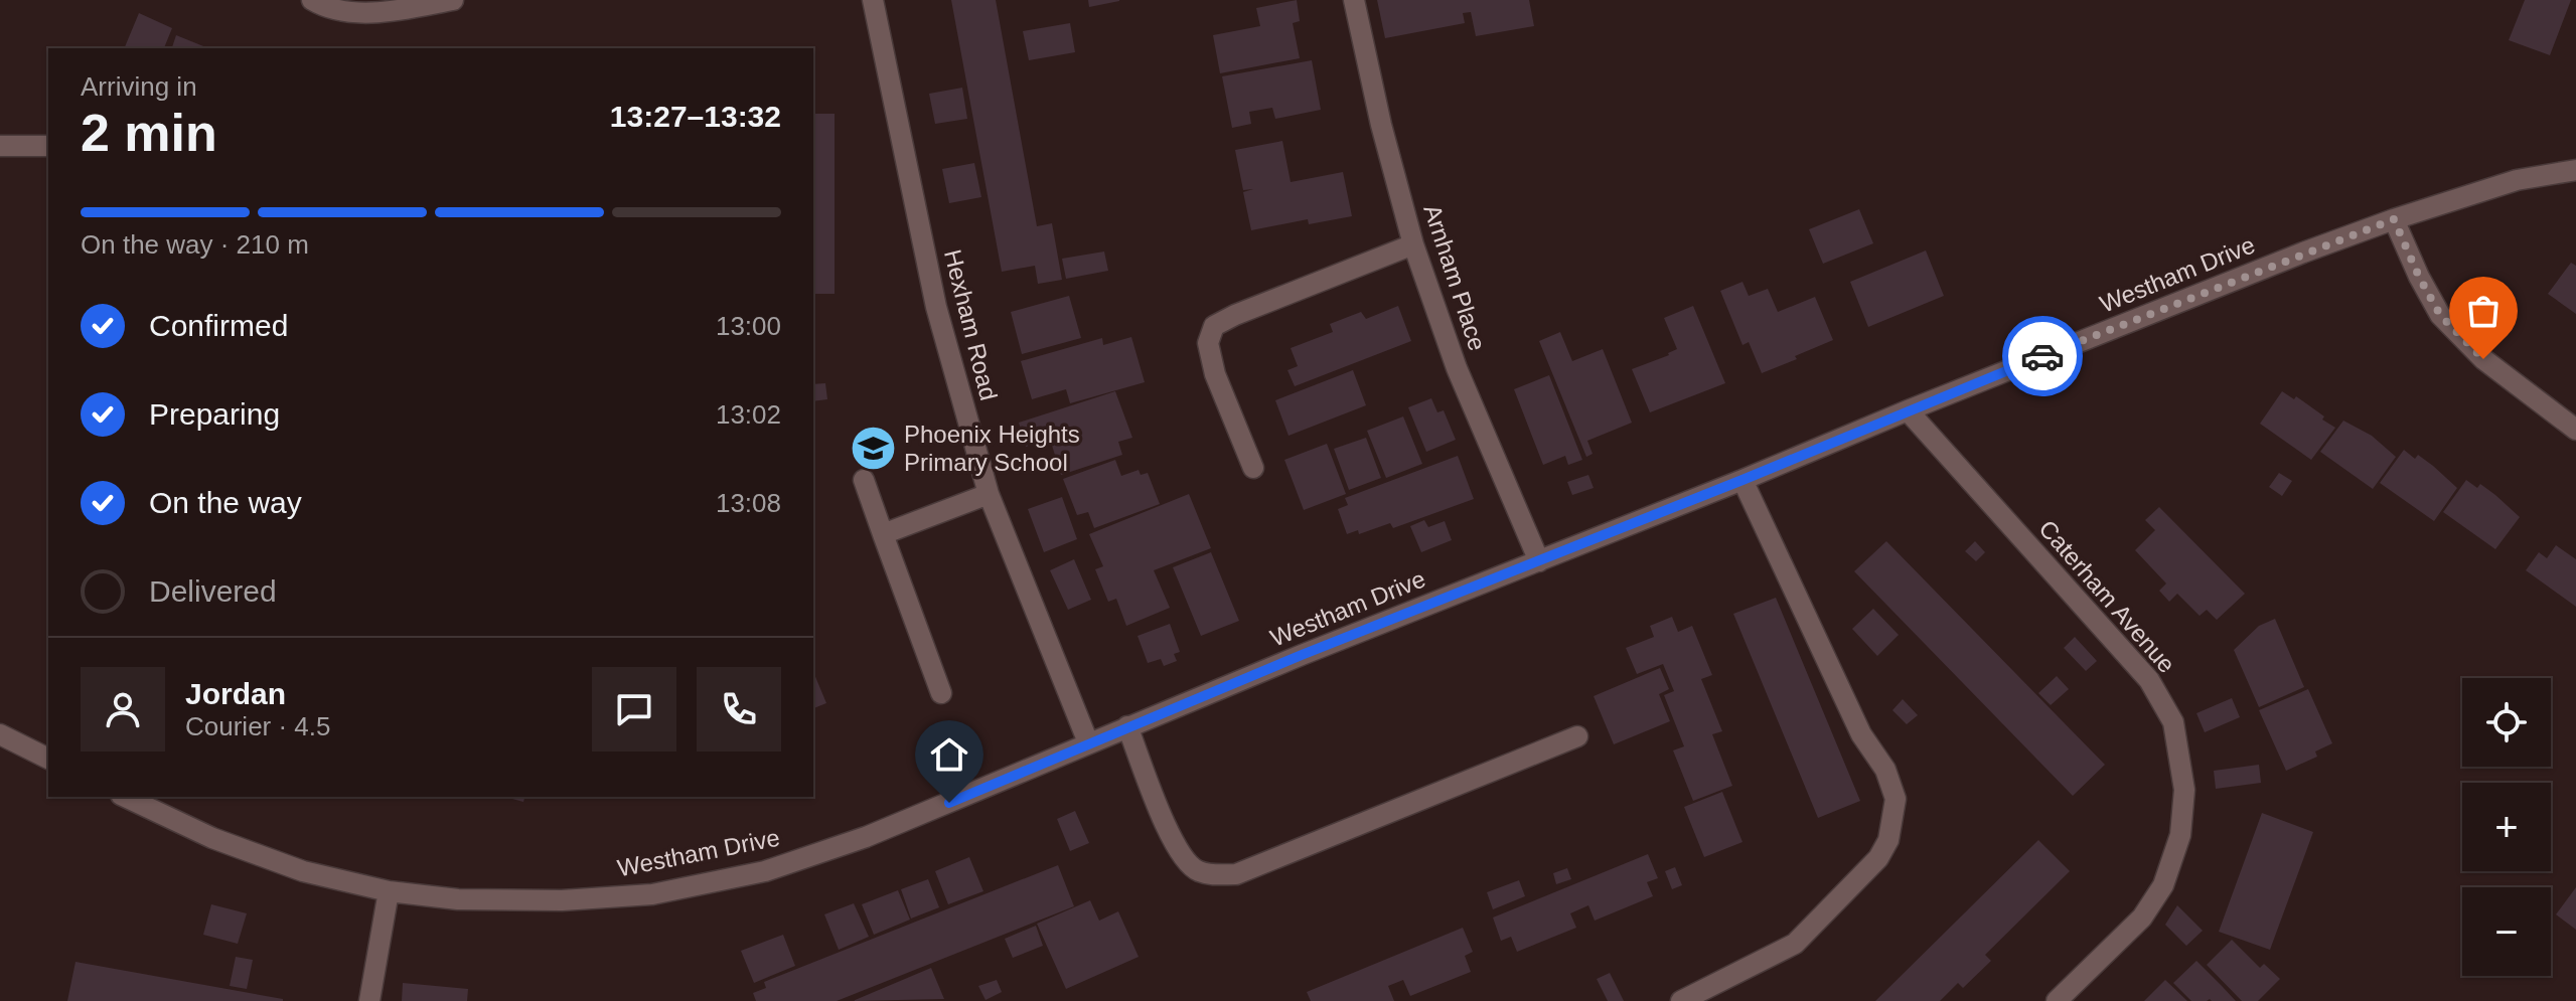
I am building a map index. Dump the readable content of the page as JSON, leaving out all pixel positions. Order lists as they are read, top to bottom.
{
  "streets": {
    "street": [
      "Westham Drive",
      "Arnham Place",
      "Hexham Road",
      "Caterham Avenue"
    ]
  },
  "crossings": [
    ["Westham Drive", "Arnham Place"],
    ["Westham Drive", "Hexham Road"],
    ["Westham Drive", "Caterham Avenue"]
  ],
  "places": {
    "school or university": ["Phoenix Heights Primary School"]
  },
  "page": {
    "heading": ["2 min", "Arriving in", "13:27–13:32"],
    "panel": ["Jordan", "Courier · 4.5"],
    "bar": "On the way · 210 m",
    "list": [
      ["Confirmed", "13:00"],
      ["Preparing", "13:02"],
      ["On the way", "13:08"],
      "Delivered"
    ],
    "map_buttons": ["+", "−"]
  }
}
